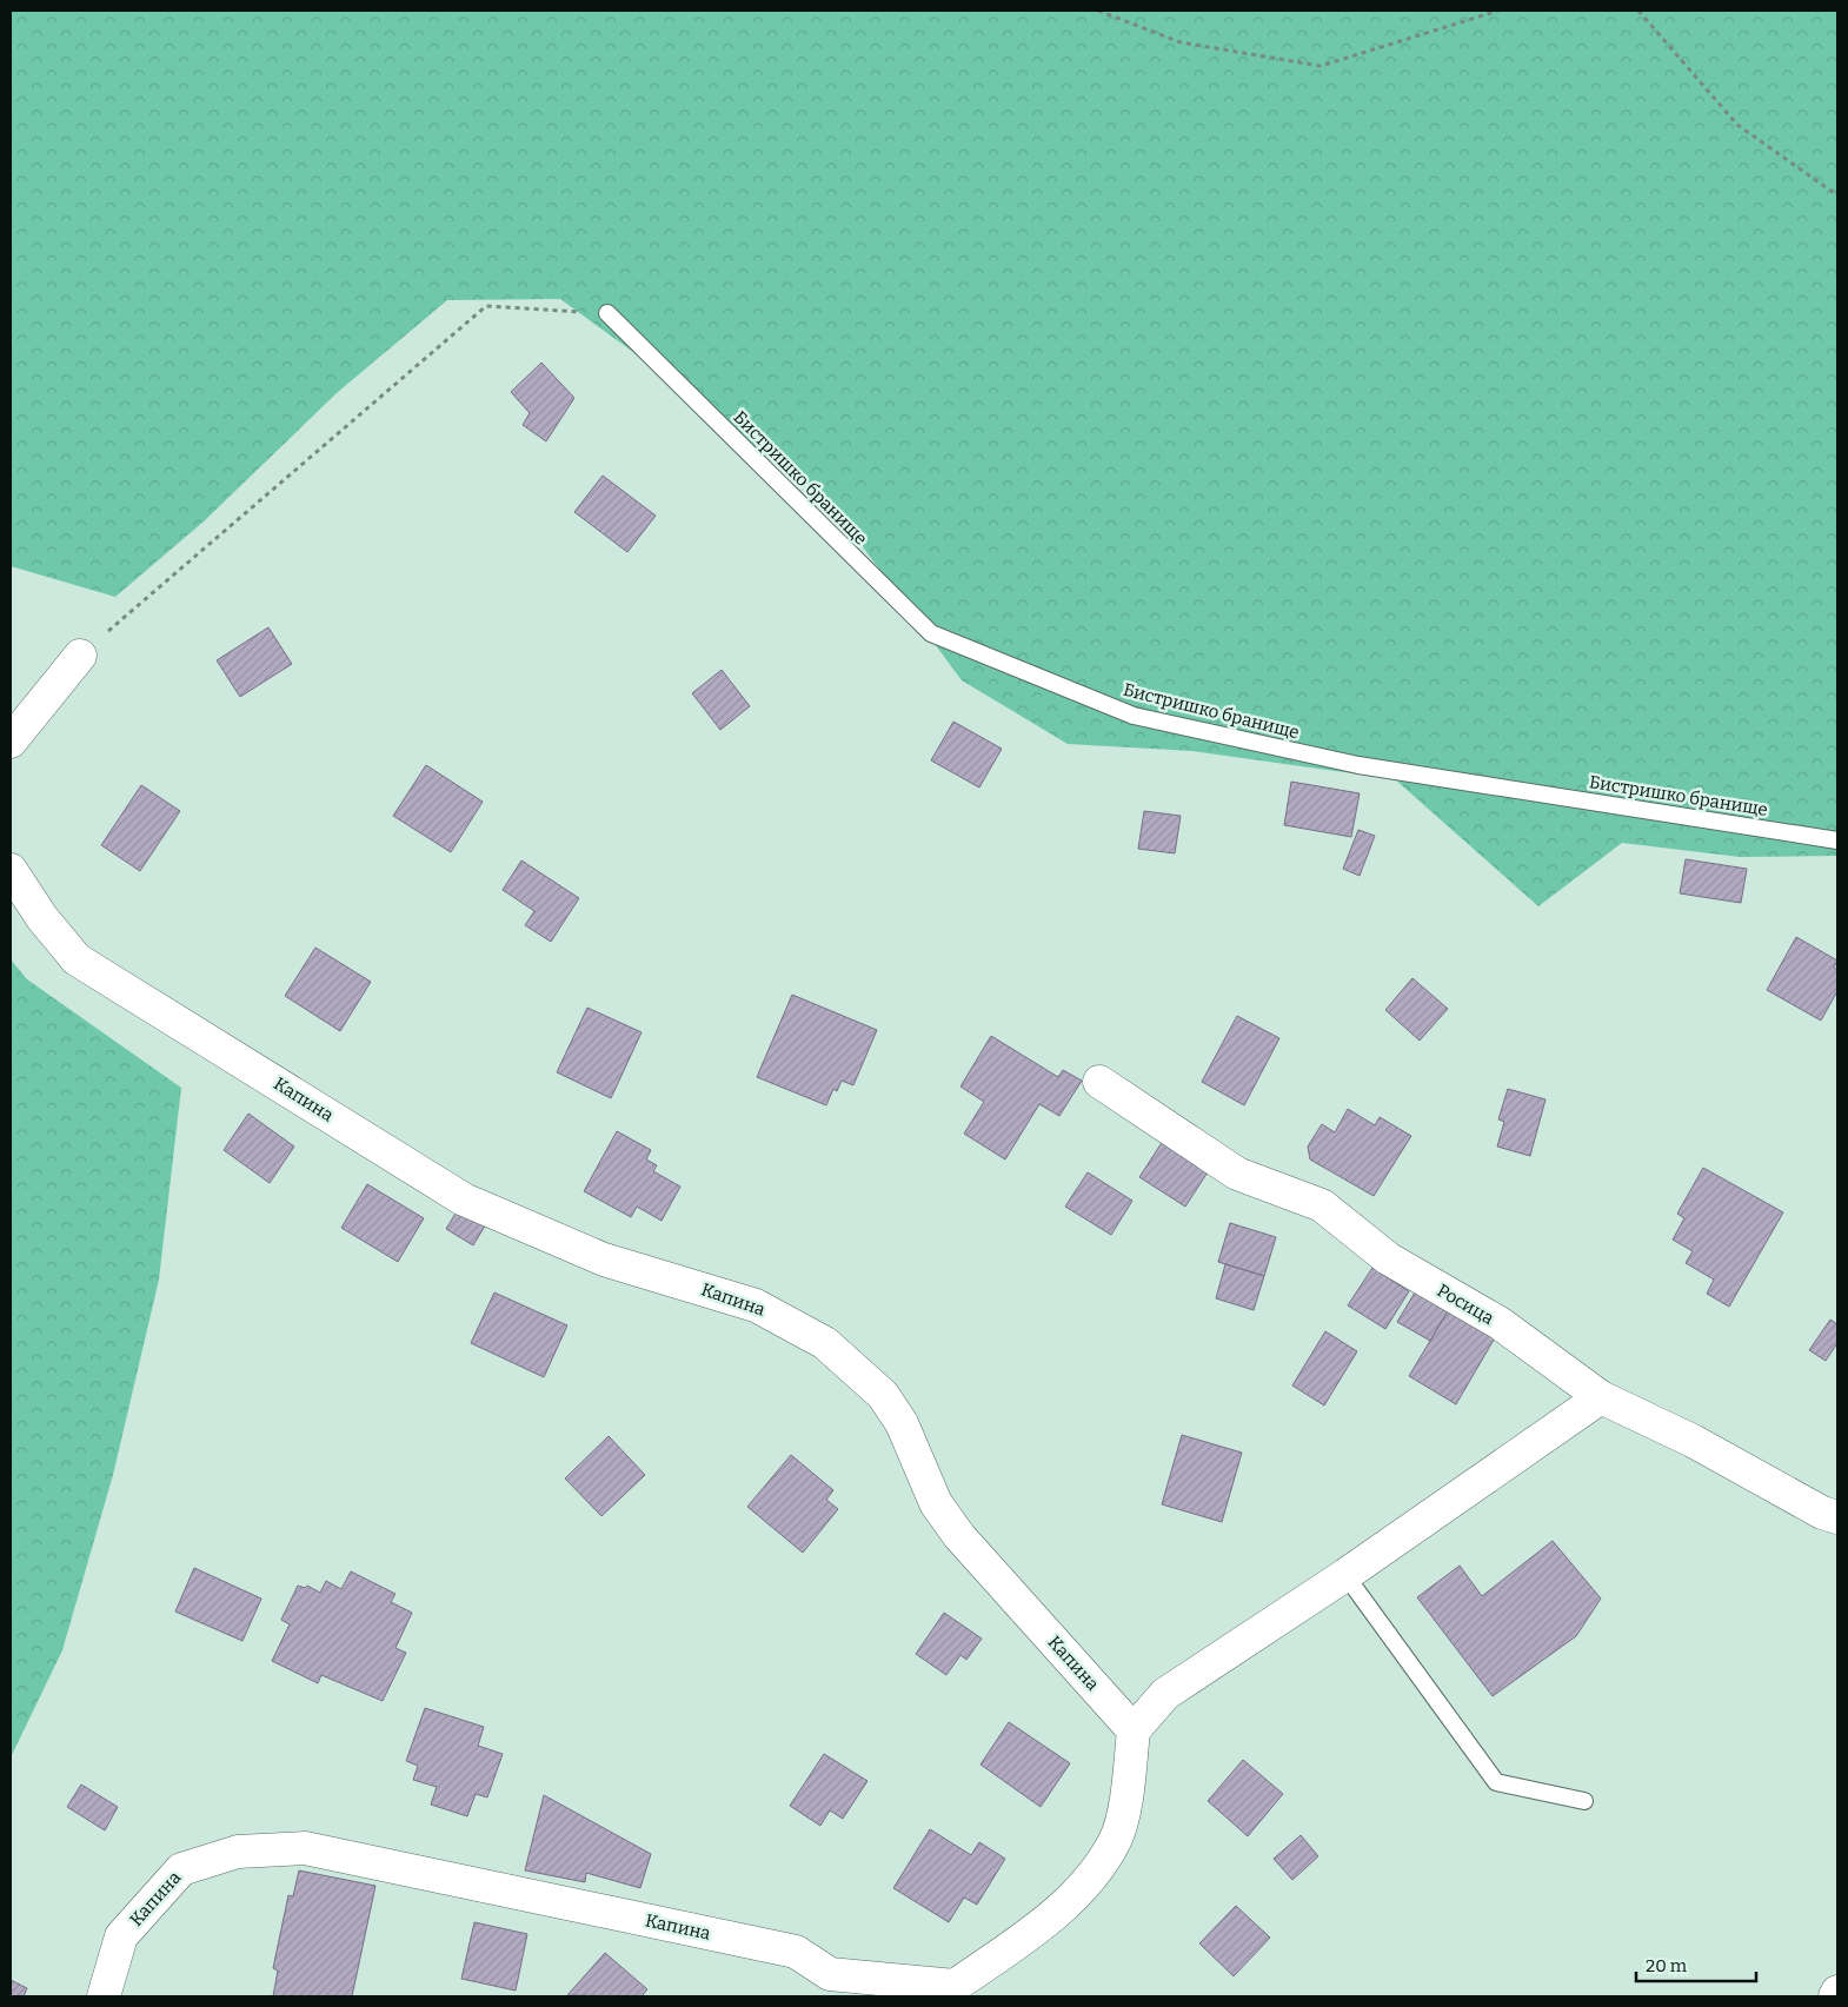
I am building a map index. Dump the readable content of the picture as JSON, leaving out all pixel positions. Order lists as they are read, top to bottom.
{
  "streets": {
    "street": ["Капина", "Росица"],
    "lane": ["Бистришко бранище"]
  },
  "scale_bar": "20 m"
}
